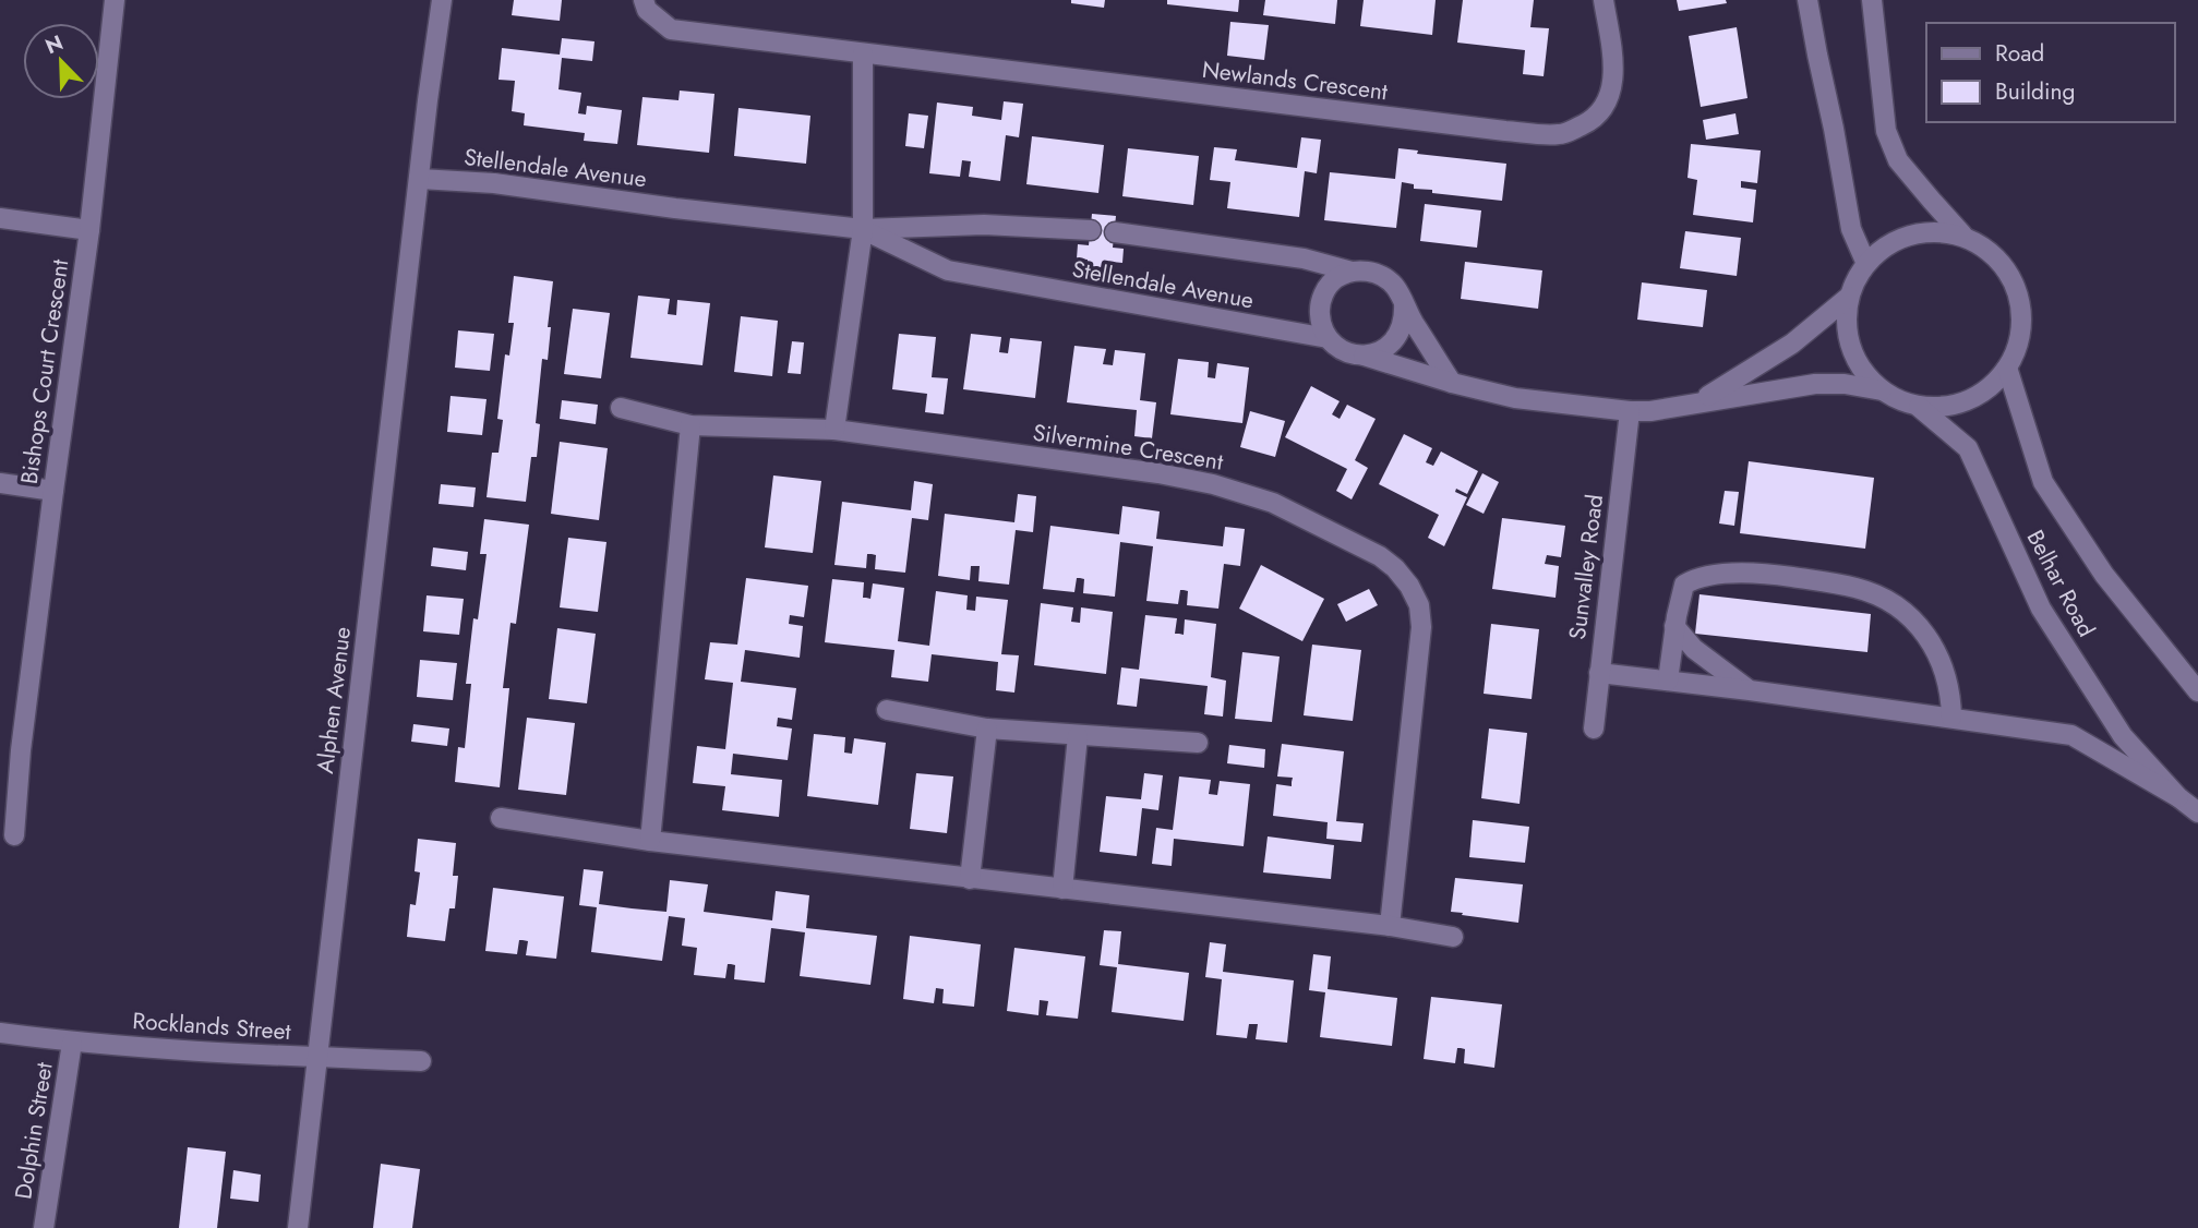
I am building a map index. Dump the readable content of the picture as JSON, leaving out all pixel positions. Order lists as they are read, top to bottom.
{
  "streets": {
    "street": [
      "Newlands Crescent",
      "Stellendale Avenue",
      "Bishops Court Crescent",
      "Silvermine Crescent",
      "Sunvalley Road",
      "Belhar Road",
      "Alphen Avenue",
      "Rocklands Street",
      "Dolphin Street"
    ]
  },
  "crossings": [
    ["Stellendale Avenue", "Alphen Avenue"],
    ["Alphen Avenue", "Rocklands Street"],
    ["Rocklands Street", "Dolphin Street"]
  ],
  "legend": ["Road", "Building"],
  "north": "top left"
}
